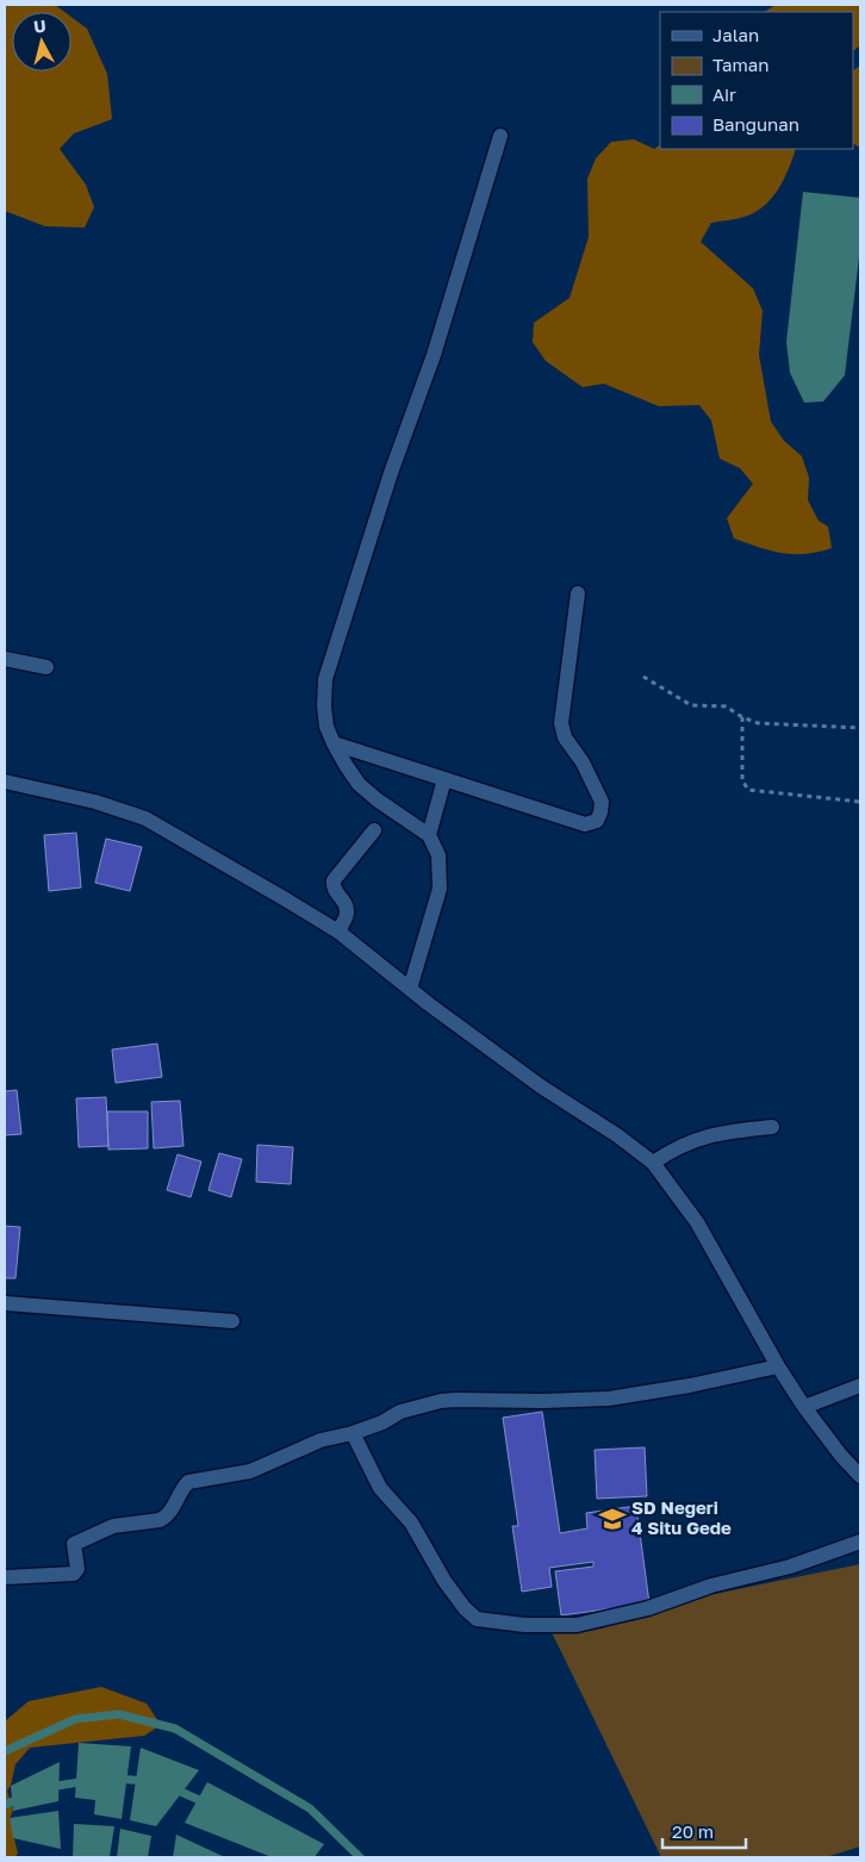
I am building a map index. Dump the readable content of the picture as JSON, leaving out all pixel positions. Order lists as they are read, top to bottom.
{
  "places": {
    "school or university": ["SD Negeri 4 Situ Gede"]
  },
  "legend": [
    "Jalan",
    "Taman",
    "Air",
    "Bangunan"
  ],
  "scale_bar": "20 m",
  "north": "top"
}
